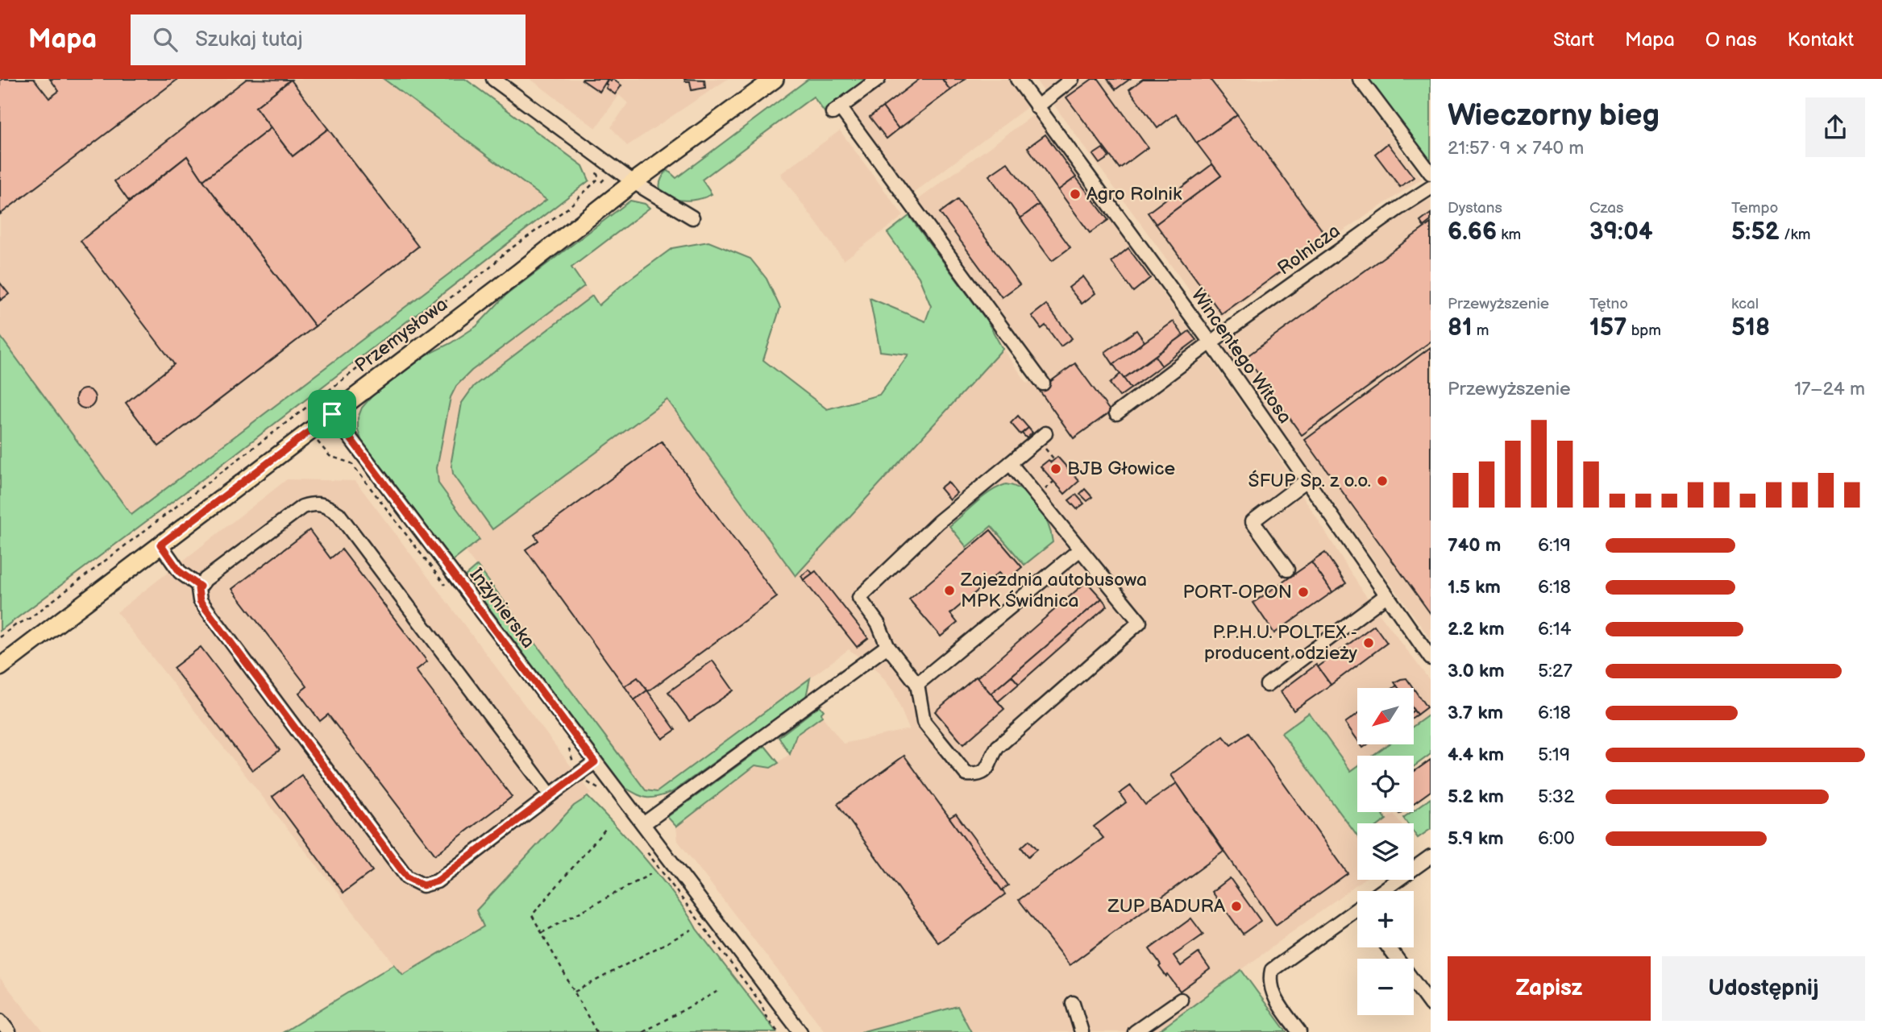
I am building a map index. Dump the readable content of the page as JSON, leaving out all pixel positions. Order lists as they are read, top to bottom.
{
  "streets": {
    "main road": ["Przemysłowa"],
    "street": ["Rolnicza", "Wincentego Witosa", "Inżynierska"]
  },
  "crossings": [
    ["Rolnicza", "Wincentego Witosa"],
    ["Przemysłowa", "Inżynierska"]
  ],
  "places": [
    "Agro Rolnik",
    "BJB Głowice",
    "ŚFUP Sp. z o.o.",
    "Zajezdnia autobusowa MPK Świdnica",
    "PORT-OPON",
    "P.P.H.U. POLTEX - producent odzieży",
    "ZUP BADURA"
  ],
  "north": "bottom left",
  "page": {
    "header": "Mapa",
    "search": "Szukaj tutaj",
    "nav": [
      "Start",
      "Mapa",
      "O nas",
      "Kontakt"
    ],
    "heading": ["Wieczorny bieg", "21:57 · 9 × 740 m"],
    "stats": [
      ["Dystans", "6.66 km"],
      ["Czas", "39:04"],
      ["Tempo", "5:52 /km"],
      ["Przewyższenie", "81 m"],
      ["Tętno", "157 bpm"],
      ["kcal", "518"]
    ],
    "chart": ["Przewyższenie", "17–24 m"],
    "list": [
      {
        "name": "740 m",
        "note": "6:19"
      },
      {
        "name": "1.5 km",
        "note": "6:18"
      },
      {
        "name": "2.2 km",
        "note": "6:14"
      },
      {
        "name": "3.0 km",
        "note": "5:27"
      },
      {
        "name": "3.7 km",
        "note": "6:18"
      },
      {
        "name": "4.4 km",
        "note": "5:19"
      },
      {
        "name": "5.2 km",
        "note": "5:32"
      },
      {
        "name": "5.9 km",
        "note": "6:00"
      }
    ],
    "map_buttons": ["+", "−"],
    "buttons": ["Zapisz", "Udostępnij"]
  }
}
